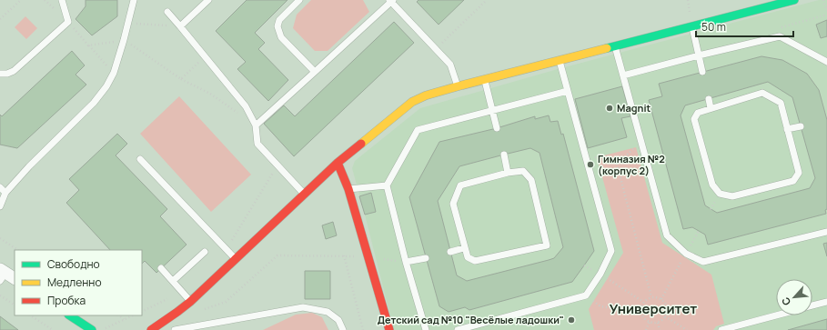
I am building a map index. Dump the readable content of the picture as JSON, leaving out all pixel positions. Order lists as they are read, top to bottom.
{
  "districts": ["Университет"],
  "places": ["Magnit", "Гимназия №2 (корпус 2)", "Детский сад №10 \"Весёлые ладошки\""],
  "legend": ["Свободно", "Медленно", "Пробка"],
  "scale_bar": "50 m",
  "north": "bottom left"
}
